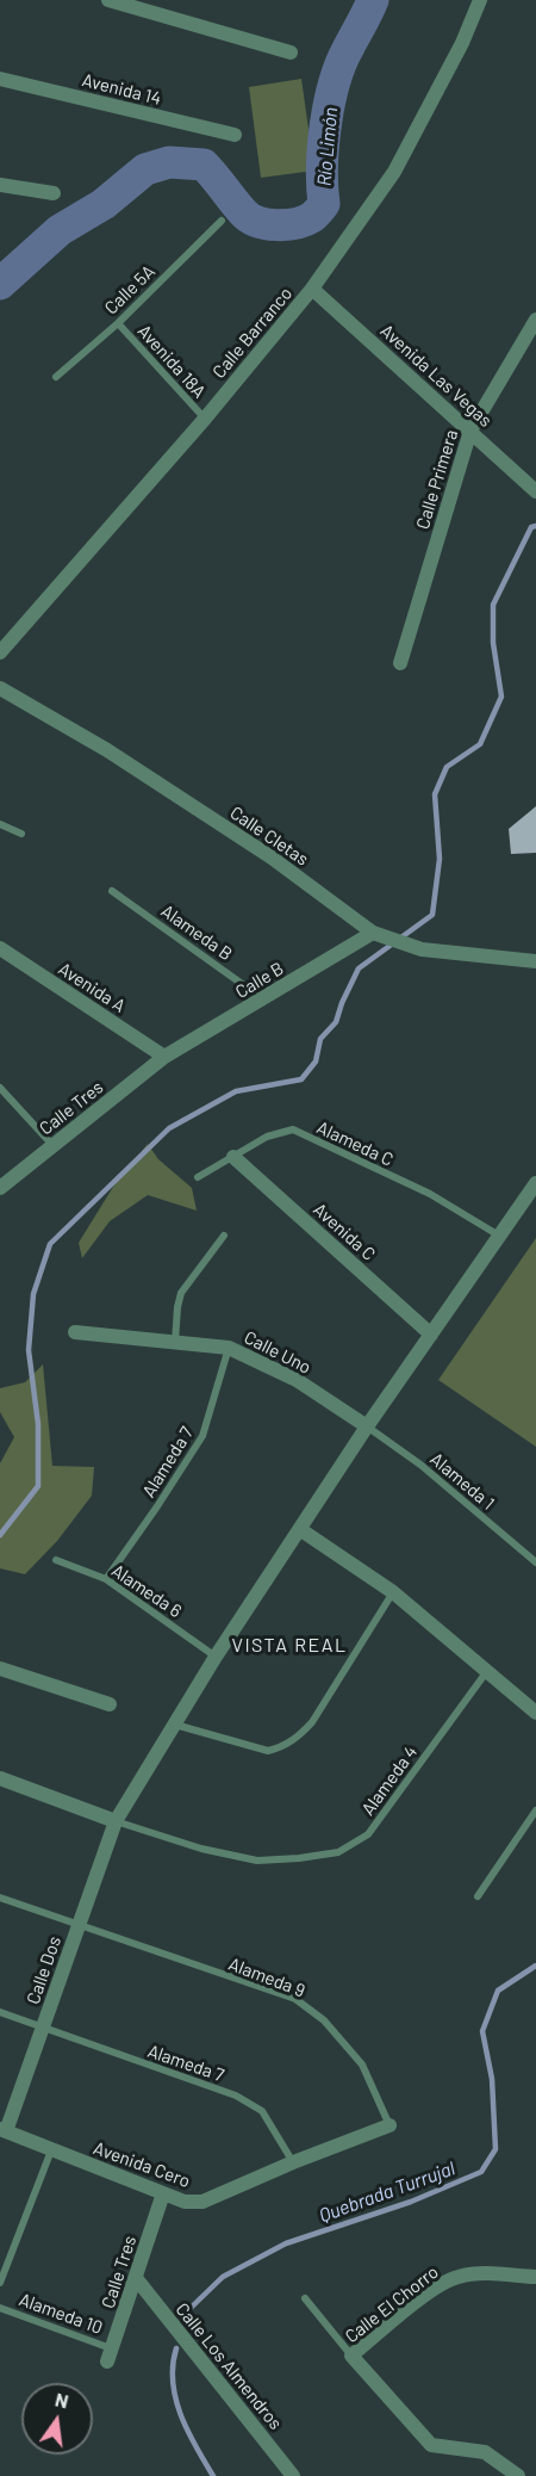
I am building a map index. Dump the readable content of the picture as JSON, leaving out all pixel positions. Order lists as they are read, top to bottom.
{
  "streets": {
    "street": [
      "Avenida 14",
      "Calle Barranco",
      "Avenida Las Vegas",
      "Calle Primera",
      "Calle Cletas",
      "Calle B",
      "Avenida A",
      "Calle Tres",
      "Avenida C",
      "Calle Uno",
      "Calle Dos",
      "Avenida Cero",
      "Calle El Chorro",
      "Calle Los Almendros"
    ],
    "lane": [
      "Calle 5A",
      "Avenida 18A",
      "Alameda B",
      "Alameda C",
      "Alameda 7",
      "Alameda 1",
      "Alameda 6",
      "Alameda 4",
      "Alameda 9",
      "Alameda 10"
    ]
  },
  "crossings": [
    ["Calle 5A", "Avenida 18A"],
    ["Calle Barranco", "Avenida 18A"],
    ["Calle Barranco", "Avenida Las Vegas"],
    ["Avenida Las Vegas", "Calle Primera"],
    ["Calle Cletas", "Calle B"],
    ["Alameda B", "Calle B"],
    ["Calle B", "Avenida A"],
    ["Calle B", "Calle Tres"],
    ["Avenida A", "Calle Tres"],
    ["Calle Tres", "Avenida Cero"],
    ["Calle Tres", "Alameda 10"],
    ["Calle Tres", "Calle Los Almendros"],
    ["Alameda C", "Avenida C"],
    ["Alameda C", "Calle Dos"],
    ["Avenida C", "Calle Dos"],
    ["Calle Uno", "Alameda 7"],
    ["Calle Uno", "Alameda 1"],
    ["Calle Uno", "Calle Dos"],
    ["Alameda 7", "Alameda 6"],
    ["Alameda 7", "Calle Dos"],
    ["Alameda 7", "Avenida Cero"],
    ["Alameda 1", "Calle Dos"],
    ["Alameda 6", "Calle Dos"],
    ["Alameda 4", "Calle Dos"],
    ["Calle Dos", "Alameda 9"],
    ["Calle Dos", "Avenida Cero"],
    ["Alameda 9", "Avenida Cero"]
  ],
  "districts": ["VISTA REAL"],
  "water": ["Río Limón", "Quebrada Turrujal"],
  "north": "top"
}
